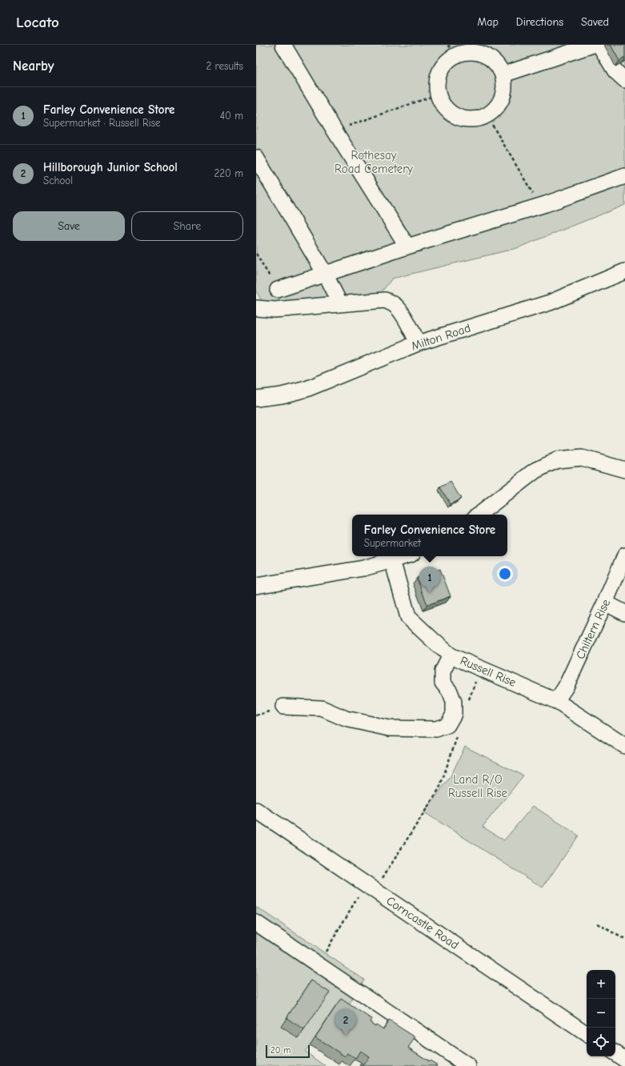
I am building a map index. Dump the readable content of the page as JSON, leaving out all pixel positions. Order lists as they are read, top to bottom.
{
  "streets": {
    "street": [
      "Milton Road",
      "Chiltern Rise",
      "Russell Rise",
      "Corncastle Road"
    ]
  },
  "crossings": [
    ["Chiltern Rise", "Russell Rise"]
  ],
  "parks": ["Rothesay Road Cemetery", "Land R/O Russell Rise"],
  "scale_bar": "20 m",
  "page": {
    "header": "Locato",
    "nav": ["Map", "Directions", "Saved"],
    "heading": ["Nearby", "2 results"],
    "list": [
      {
        "mark": "1",
        "name": "Farley Convenience Store",
        "note": "Supermarket · Russell Rise",
        "value": "40 m"
      },
      {
        "mark": "2",
        "name": "Hillborough Junior School",
        "note": "School",
        "value": "220 m"
      }
    ],
    "buttons": ["Save", "Share"],
    "popup": ["Farley Convenience Store", "Supermarket"],
    "pins": ["1", "2"],
    "map_buttons": ["+", "−"],
    "scale": "20 m"
  }
}
